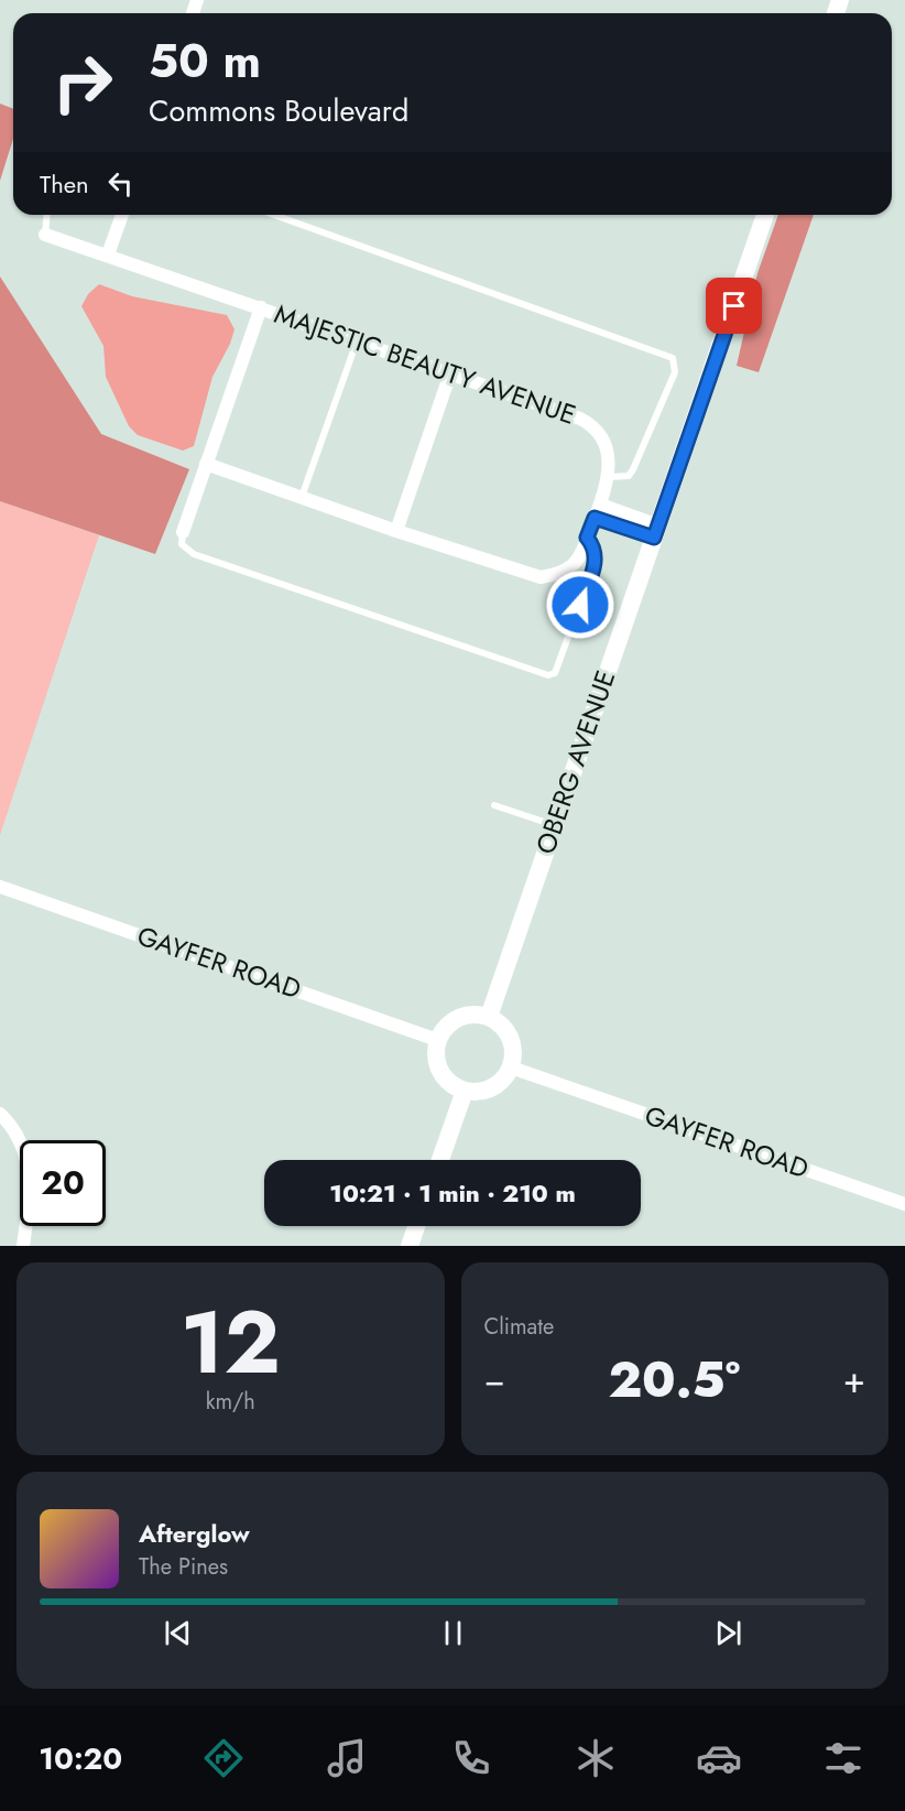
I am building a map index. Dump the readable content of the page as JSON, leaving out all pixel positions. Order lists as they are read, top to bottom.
{
  "streets": {
    "street": ["MAJESTIC BEAUTY AVENUE", "OBERG AVENUE", "GAYFER ROAD"]
  },
  "crossings": [
    ["OBERG AVENUE", "GAYFER ROAD"]
  ],
  "page": {
    "turn": ["50 m", "Commons Boulevard"],
    "then": "Then",
    "limit": "20",
    "trip": "10:21 · 1 min · 210 m",
    "tile": [
      ["12", "km/h"],
      "Climate"
    ],
    "heat": ["−", "20.5°", "+"],
    "song": ["Afterglow", "The Pines"],
    "tabs": "10:20"
  }
}
